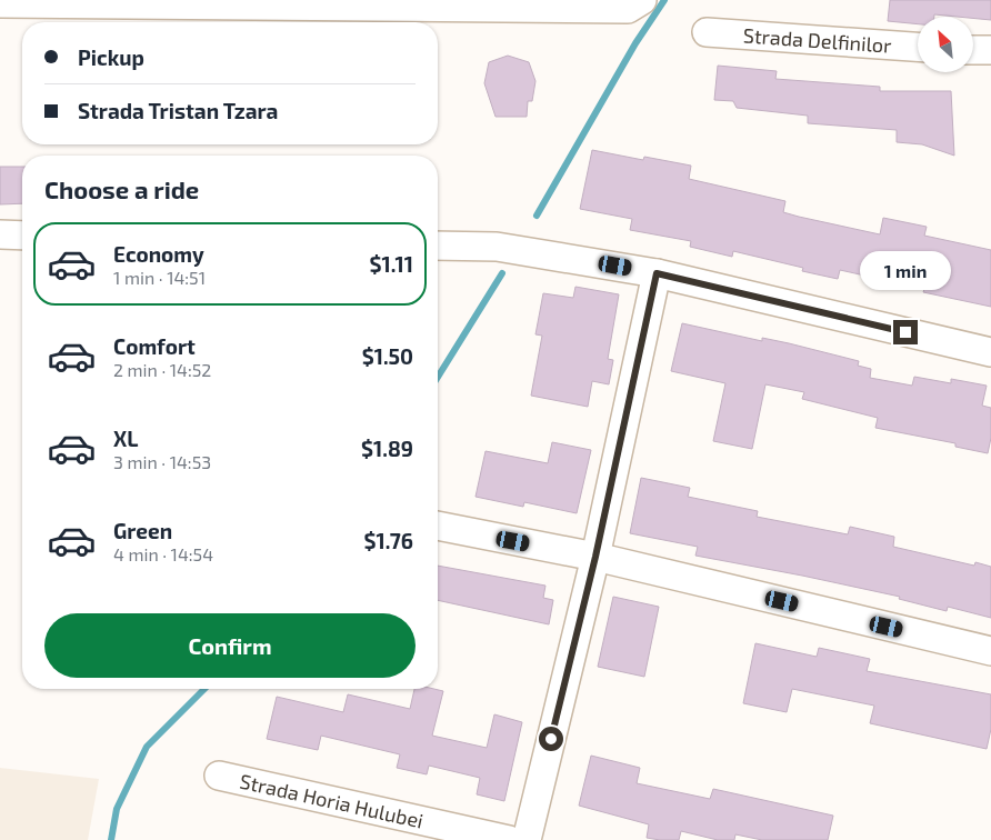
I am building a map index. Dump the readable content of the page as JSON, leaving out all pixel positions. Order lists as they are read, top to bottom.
{
  "streets": {
    "street": ["Strada Delfinilor", "Strada Horia Hulubei"]
  },
  "north": "top left",
  "page": {
    "banner": ["Pickup", "Strada Tristan Tzara"],
    "heading": "Choose a ride",
    "list": [
      {
        "name": "Economy",
        "note": "1 min · 14:51",
        "value": "$1.11"
      },
      {
        "name": "Comfort",
        "note": "2 min · 14:52",
        "value": "$1.50"
      },
      {
        "name": "XL",
        "note": "3 min · 14:53",
        "value": "$1.89"
      },
      {
        "name": "Green",
        "note": "4 min · 14:54",
        "value": "$1.76"
      }
    ],
    "bubble": "1 min",
    "buttons": "Confirm"
  }
}
